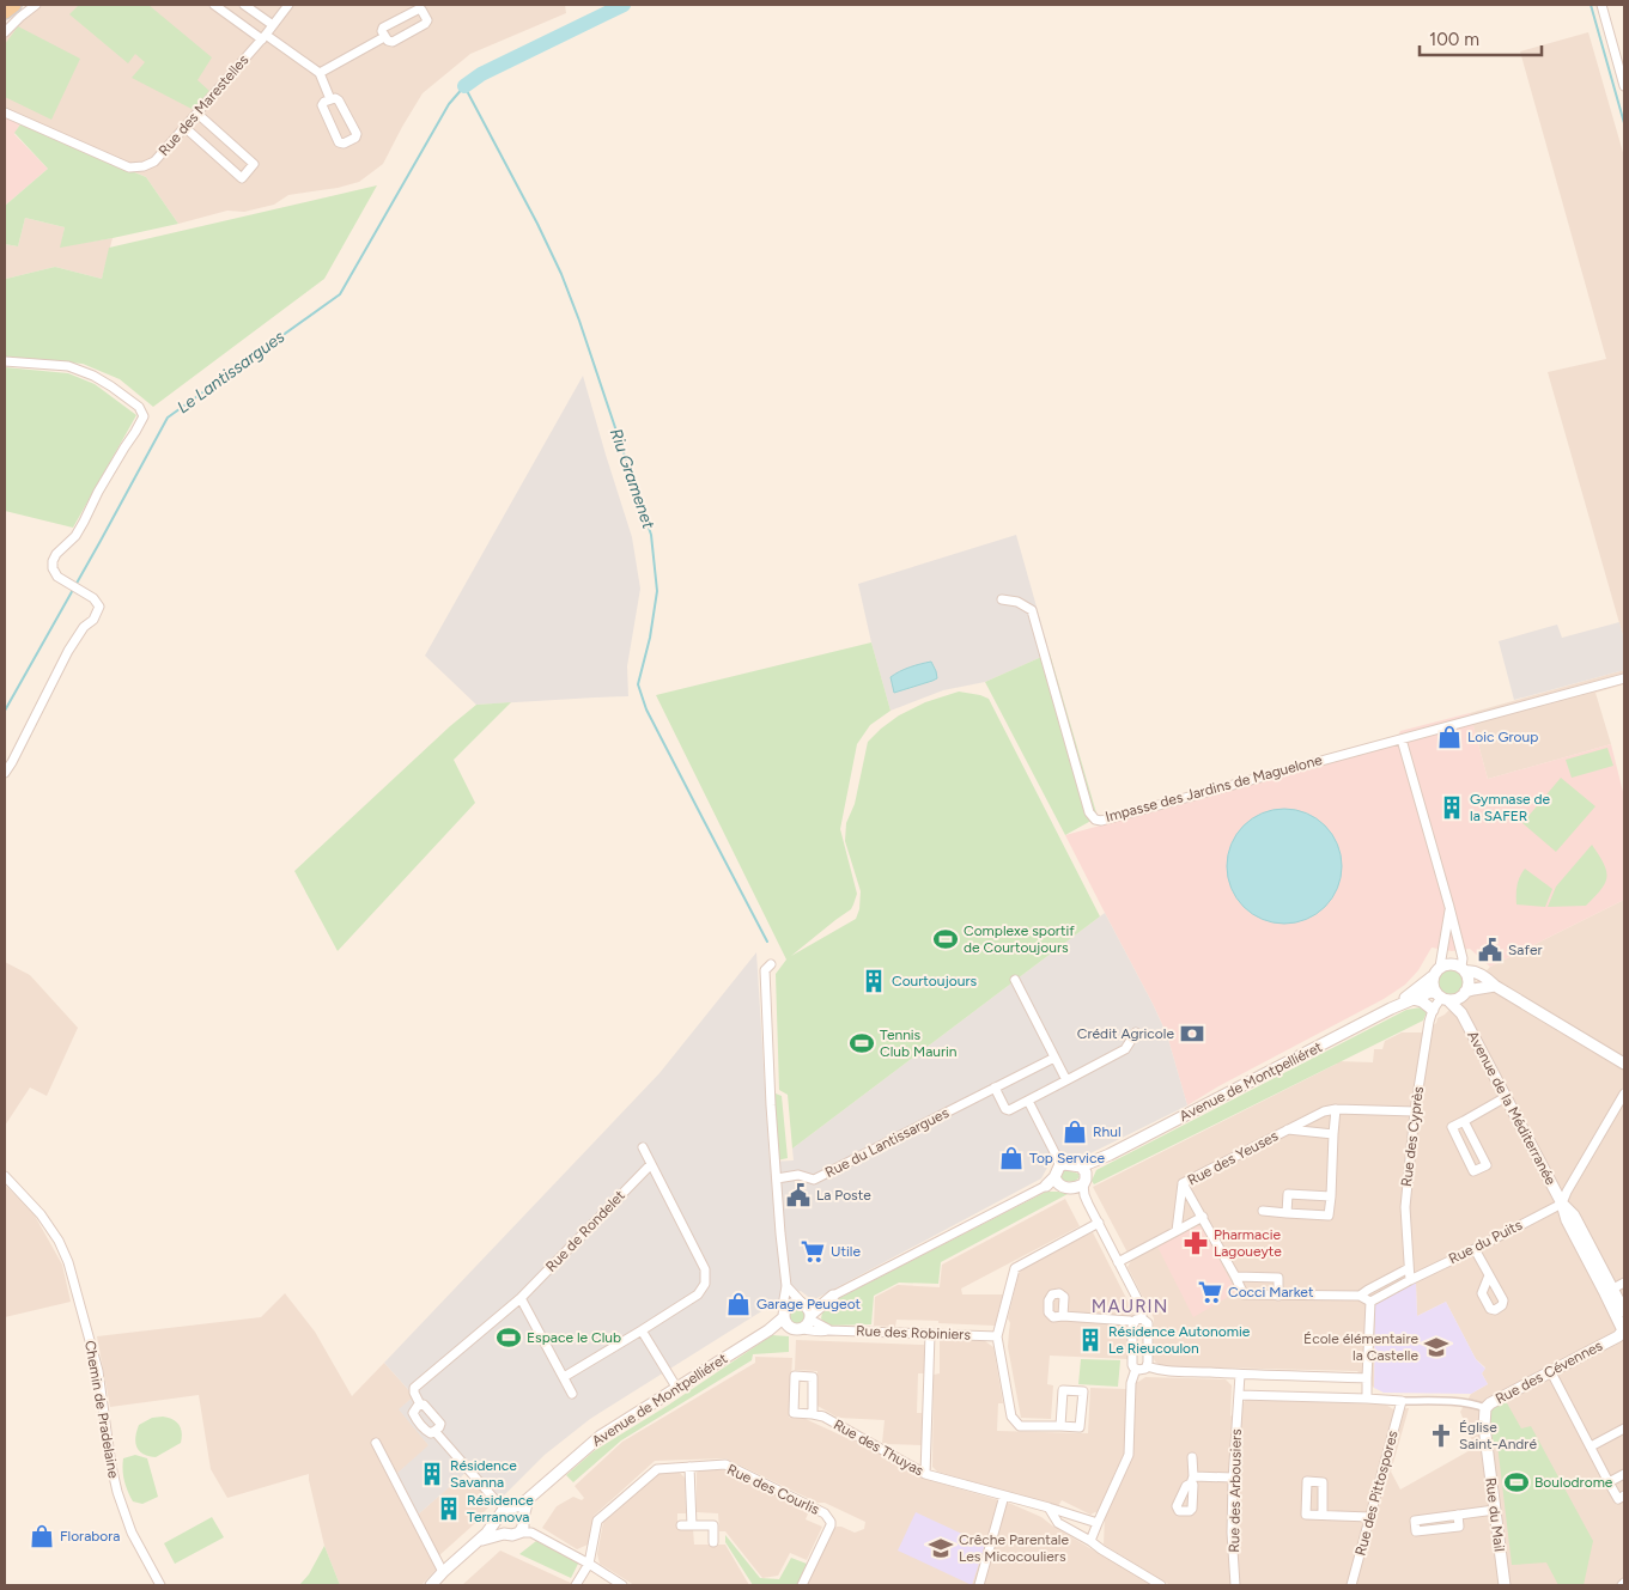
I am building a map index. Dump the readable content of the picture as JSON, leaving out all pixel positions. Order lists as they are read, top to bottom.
{
  "streets": {
    "street": [
      "Rue des Marestelles",
      "Impasse des Jardins de Maguelone",
      "Avenue de Montpelliéret",
      "Avenue de la Méditerranée",
      "Rue des Cyprès",
      "Rue du Lantissargues",
      "Rue des Yeuses",
      "Rue de Rondelet",
      "Rue du Puits",
      "Rue des Robiniers",
      "Rue des Cévennes",
      "Chemin de Pradelaine",
      "Rue des Thuyas",
      "Rue des Courlis",
      "Rue des Arbousiers",
      "Rue des Pittospores",
      "Rue du Mail"
    ]
  },
  "crossings": [
    ["Avenue de Montpelliéret", "Avenue de la Méditerranée"],
    ["Avenue de Montpelliéret", "Rue des Cyprès"],
    ["Avenue de la Méditerranée", "Rue des Cyprès"],
    ["Avenue de la Méditerranée", "Rue du Puits"],
    ["Avenue de la Méditerranée", "Rue des Cévennes"],
    ["Rue des Cyprès", "Rue des Yeuses"],
    ["Rue des Cyprès", "Rue du Puits"],
    ["Rue des Cévennes", "Rue des Arbousiers"],
    ["Rue des Cévennes", "Rue des Pittospores"],
    ["Rue des Cévennes", "Rue du Mail"]
  ],
  "districts": ["MAURIN"],
  "water": ["Le Lantissargues", "Riu Gramenet"],
  "places": {
    "shop": [
      "Loic Group",
      "Rhul",
      "Top Service",
      "Garage Peugeot",
      "Florabora"
    ],
    "building": [
      "Gymnase de la SAFER",
      "Courtoujours",
      "Résidence Autonomie Le Rieucoulon",
      "Résidence Savanna",
      "Résidence Terranova"
    ],
    "sports": [
      "Complexe sportif de Courtoujours",
      "Tennis Club Maurin",
      "Espace le Club",
      "Boulodrome"
    ],
    "public building": ["Safer", "La Poste"],
    "bank": ["Crédit Agricole"],
    "pharmacy": ["Pharmacie Lagoueyte"],
    "supermarket": ["Utile", "Cocci Market"],
    "school or university": ["École élémentaire la Castelle", "Crêche Parentale Les Micocouliers"],
    "church": ["Église Saint-André"]
  },
  "scale_bar": "100 m"
}
